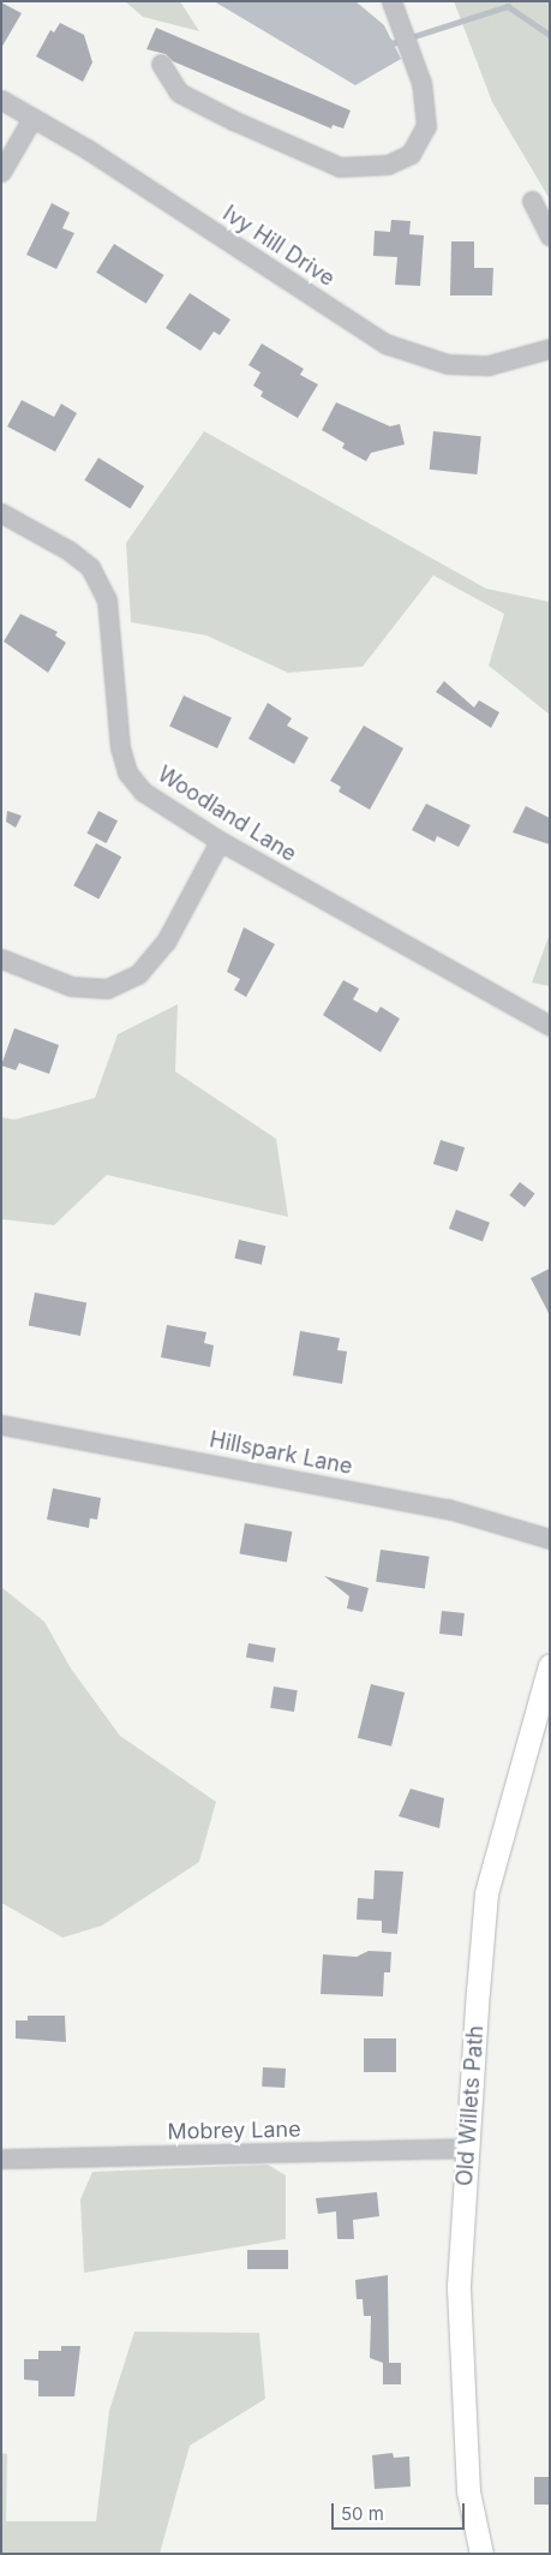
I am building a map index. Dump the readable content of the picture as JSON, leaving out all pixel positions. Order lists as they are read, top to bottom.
{
  "streets": {
    "main road": ["Old Willets Path"],
    "street": [
      "Ivy Hill Drive",
      "Woodland Lane",
      "Hillspark Lane",
      "Mobrey Lane"
    ]
  },
  "crossings": [
    ["Old Willets Path", "Mobrey Lane"]
  ],
  "scale_bar": "50 m"
}
